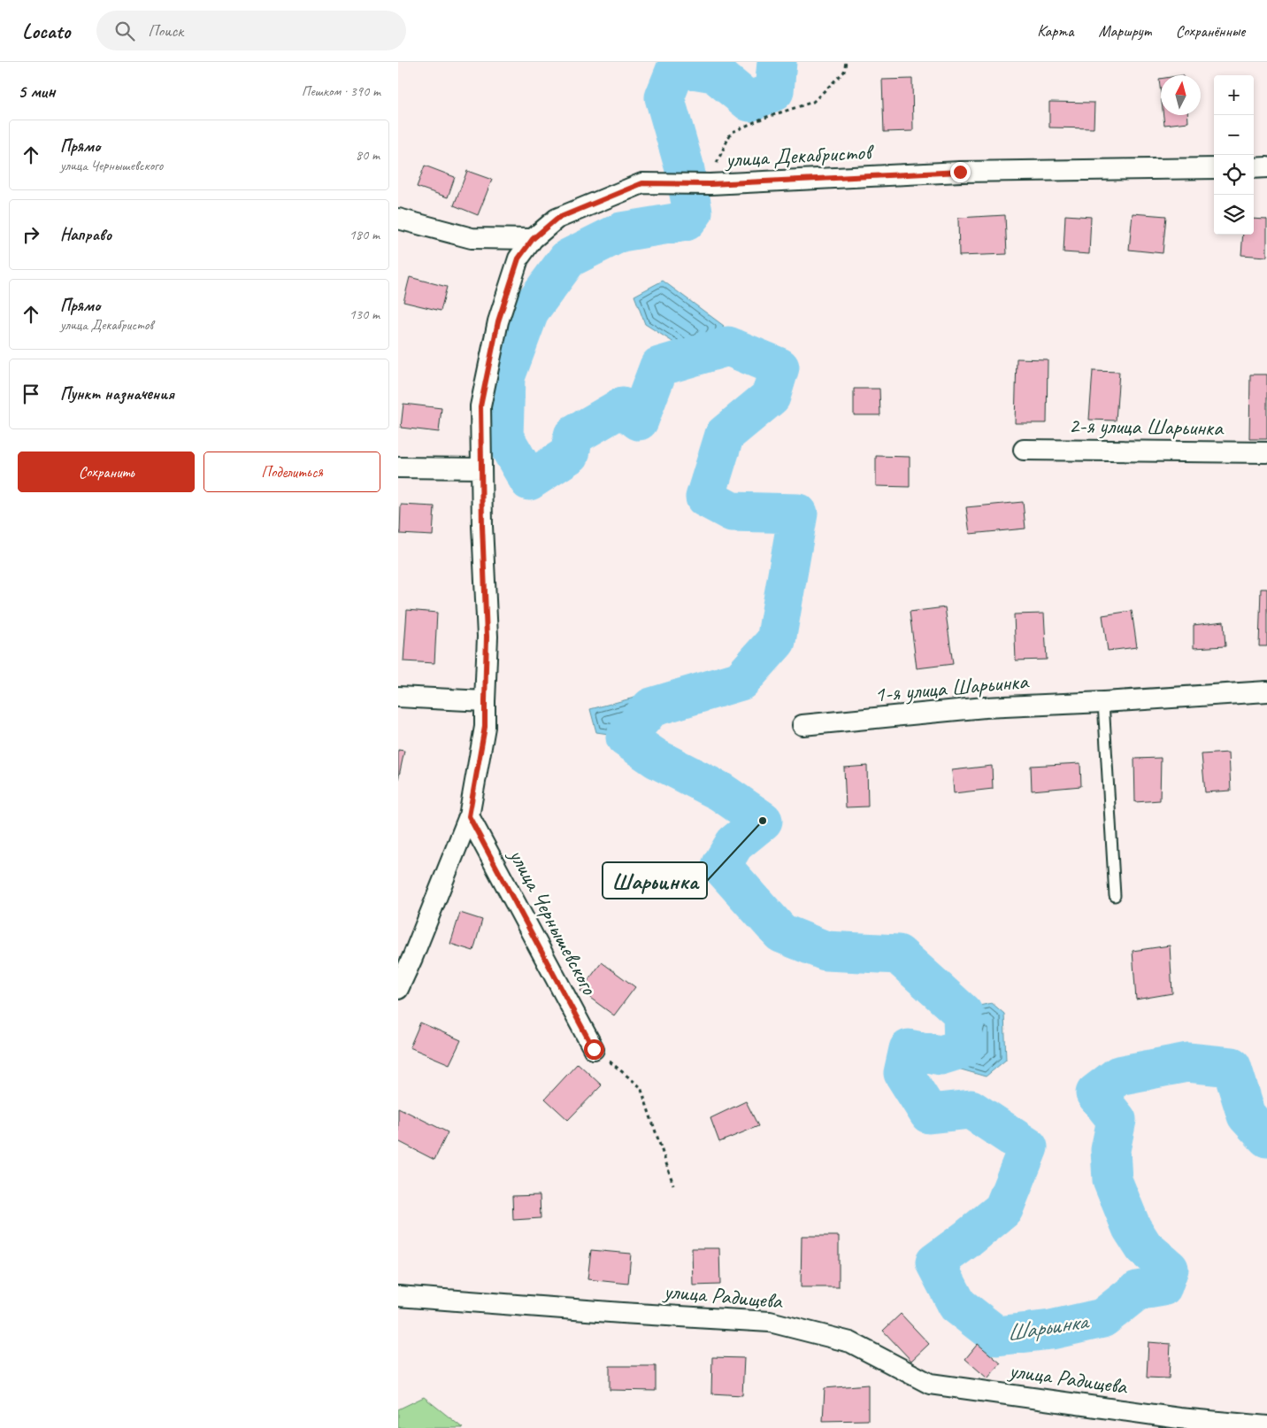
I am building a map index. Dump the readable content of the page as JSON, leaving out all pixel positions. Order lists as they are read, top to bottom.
{
  "streets": {
    "street": [
      "улица Декабристов",
      "2-я улица Шарьинка",
      "1-я улица Шарьинка",
      "улица Чернышевского",
      "улица Радищева"
    ]
  },
  "crossings": [
    ["улица Декабристов", "улица Чернышевского"]
  ],
  "water": ["Шарьинка"],
  "places": ["Шарьинка"],
  "north": "top",
  "page": {
    "header": "Locato",
    "search": "Поиск",
    "nav": ["Карта", "Маршрут", "Сохранённые"],
    "heading": ["5 мин", "Пешком · 390 m"],
    "map_buttons": ["+", "−"],
    "list": [
      ["Прямо", "улица Чернышевского", "80 m"],
      ["Направо", "180 m"],
      ["Прямо", "улица Декабристов", "130 m"],
      "Пункт назначения"
    ],
    "buttons": ["Сохранить", "Поделиться"]
  }
}
